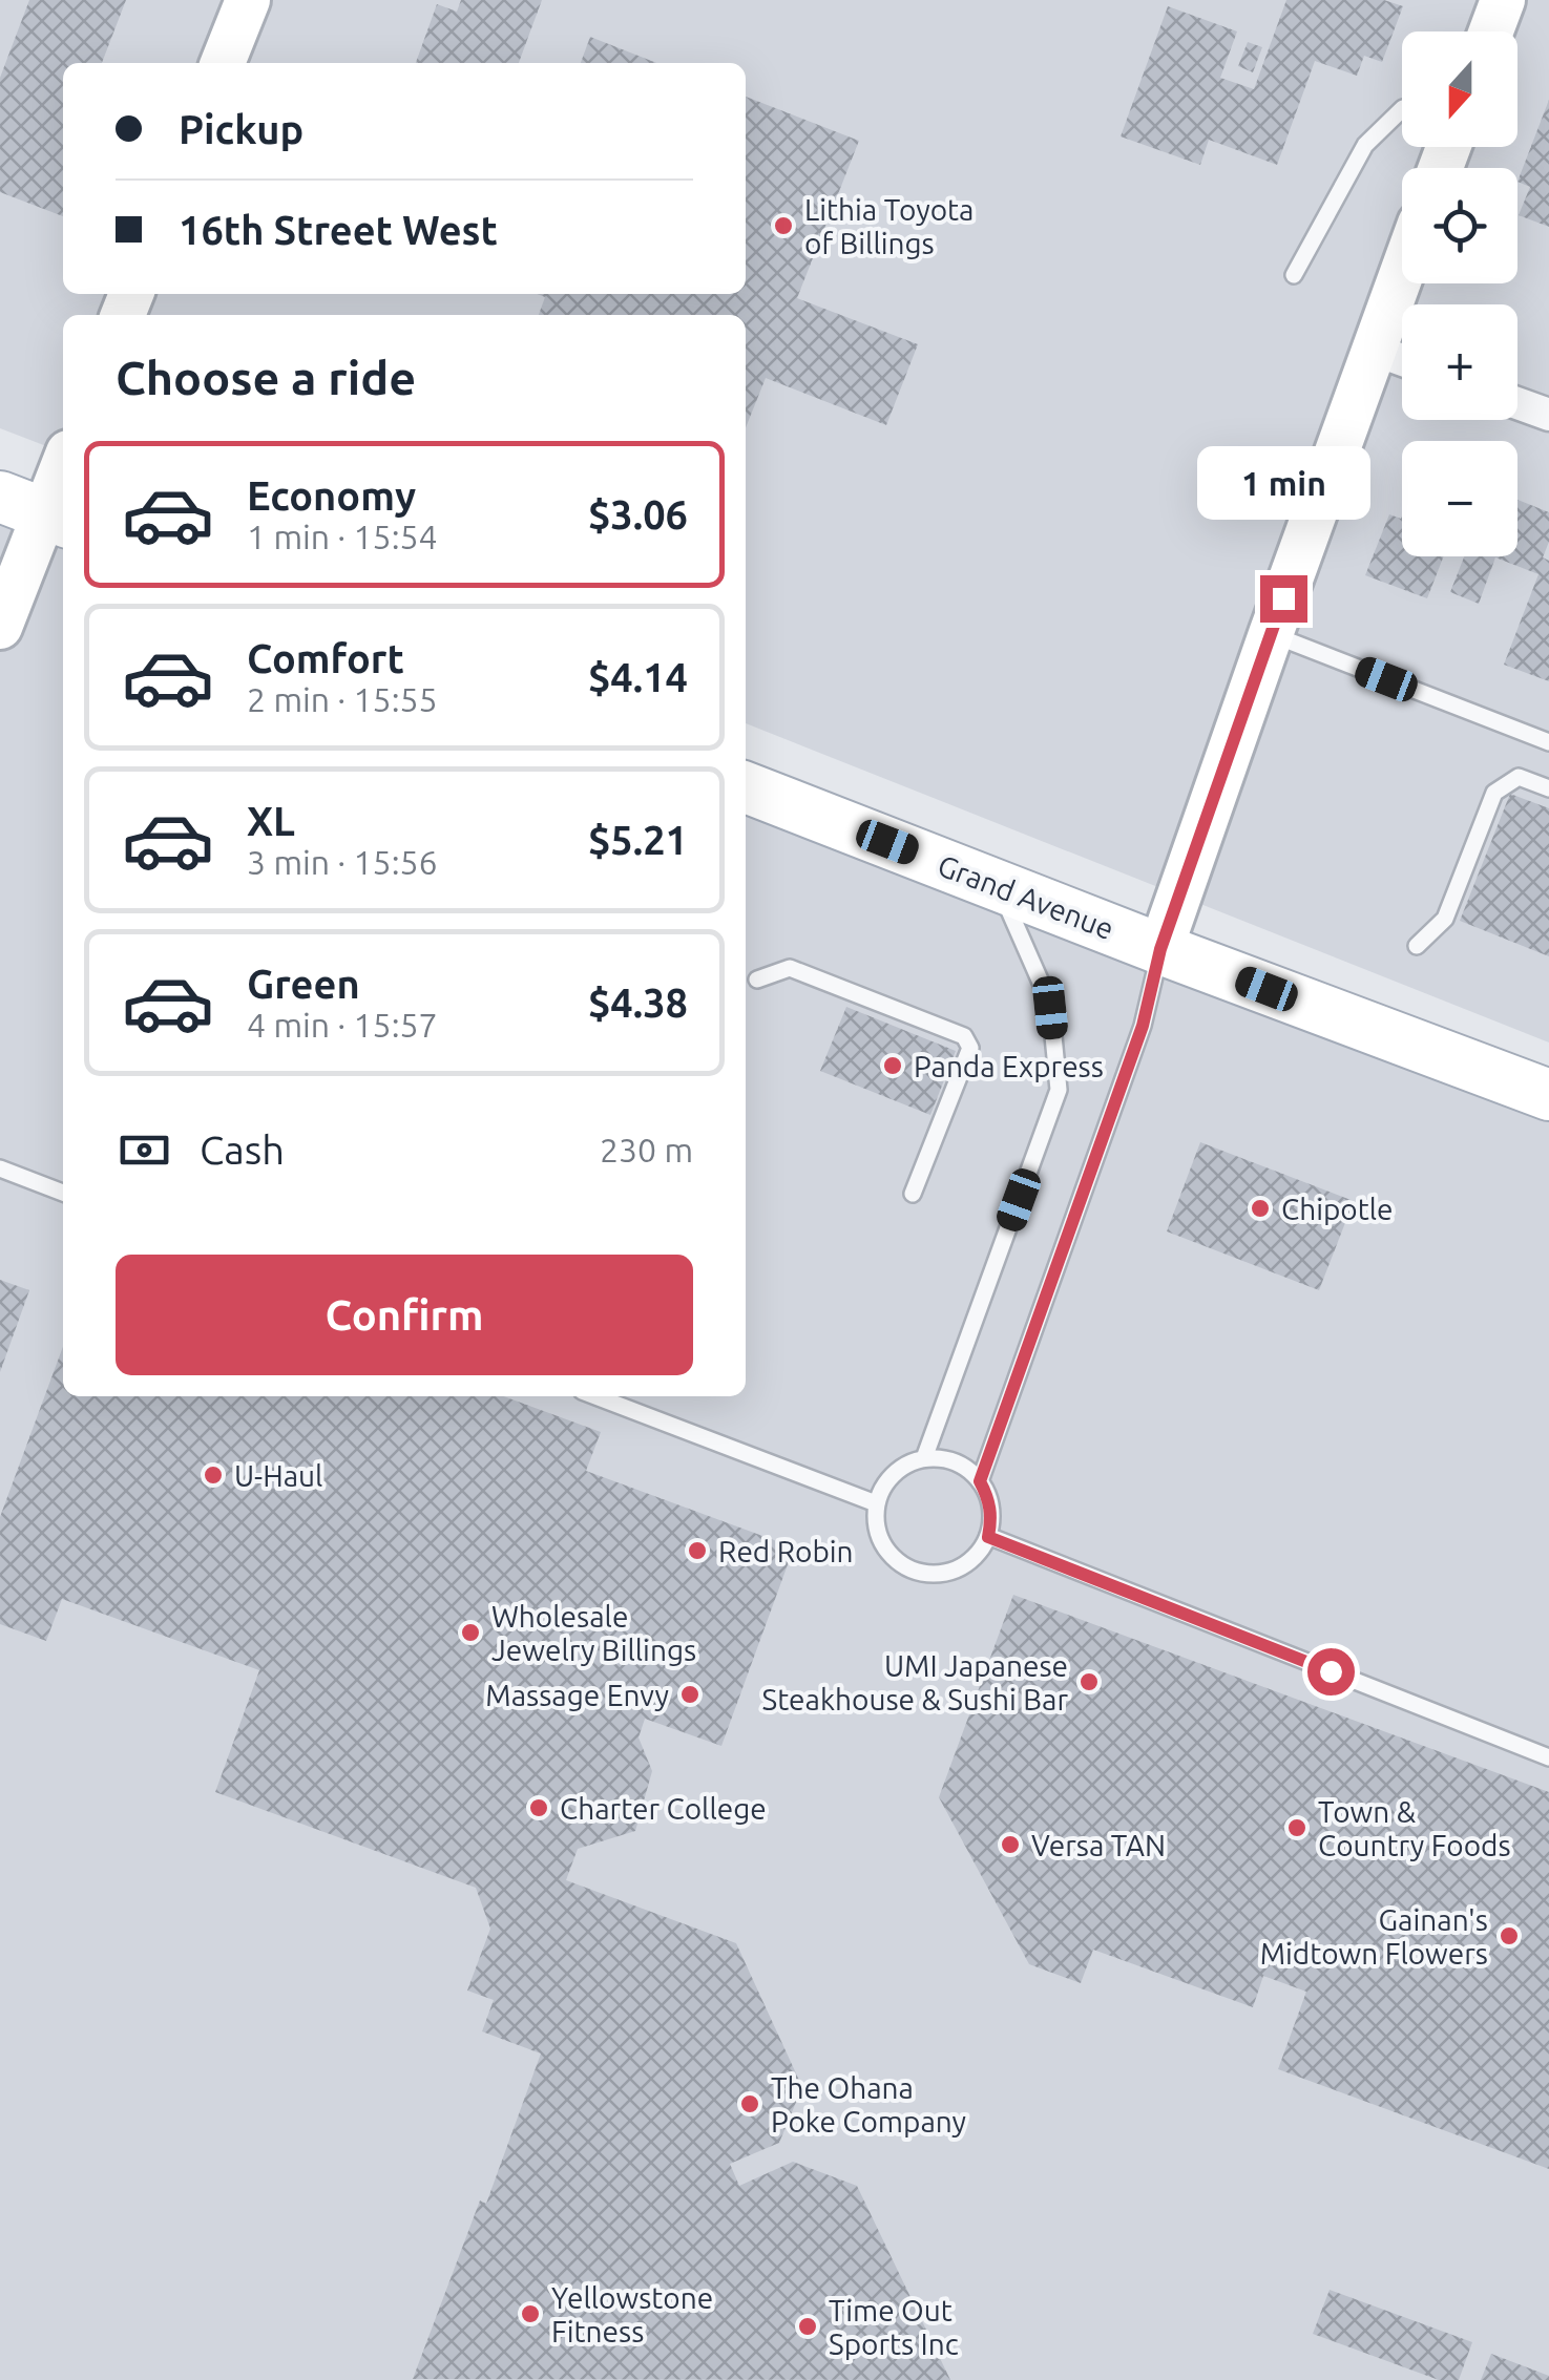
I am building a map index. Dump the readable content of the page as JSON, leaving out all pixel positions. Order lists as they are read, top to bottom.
{
  "streets": {
    "main road": ["Grand Avenue"]
  },
  "places": [
    "Lithia Toyota of Billings",
    "Panda Express",
    "Chipotle",
    "U-Haul",
    "Red Robin",
    "Wholesale Jewelry Billings",
    "UMI Japanese Steakhouse & Sushi Bar",
    "Massage Envy",
    "Charter College",
    "Town & Country Foods",
    "Versa TAN",
    "Gainan's Midtown Flowers",
    "The Ohana Poke Company",
    "Yellowstone Fitness",
    "Time Out Sports Inc"
  ],
  "north": "bottom",
  "page": {
    "map_buttons": ["+", "−"],
    "banner": ["Pickup", "16th Street West"],
    "heading": "Choose a ride",
    "list": [
      {
        "name": "Economy",
        "note": "1 min · 15:54",
        "value": "$3.06"
      },
      {
        "name": "Comfort",
        "note": "2 min · 15:55",
        "value": "$4.14"
      },
      {
        "name": "XL",
        "note": "3 min · 15:56",
        "value": "$5.21"
      },
      {
        "name": "Green",
        "note": "4 min · 15:57",
        "value": "$4.38"
      }
    ],
    "bubble": "1 min",
    "pay": ["Cash", "230 m"],
    "buttons": "Confirm"
  }
}
